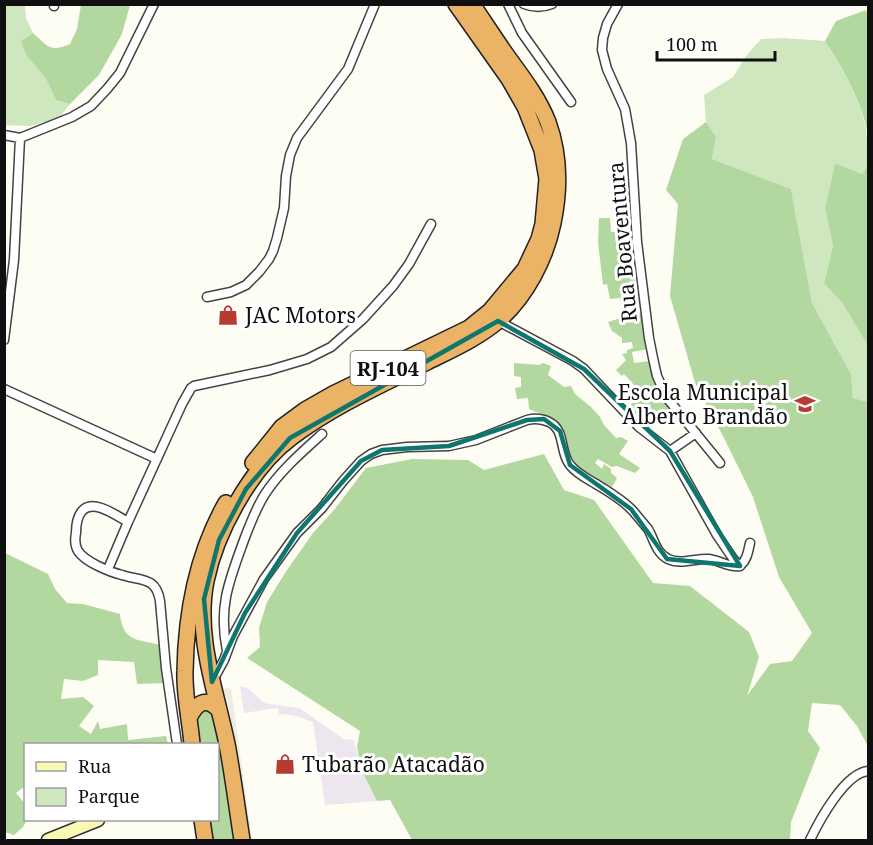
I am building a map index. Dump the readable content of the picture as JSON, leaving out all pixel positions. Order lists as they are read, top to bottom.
{
  "streets": {
    "highway": ["RJ-104"],
    "street": ["Rua Boaventura"]
  },
  "places": {
    "shop": ["JAC Motors", "Tubarão Atacadão"],
    "school or university": ["Escola Municipal Alberto Brandão"]
  },
  "legend": ["Rua", "Parque"],
  "scale_bar": "100 m"
}
